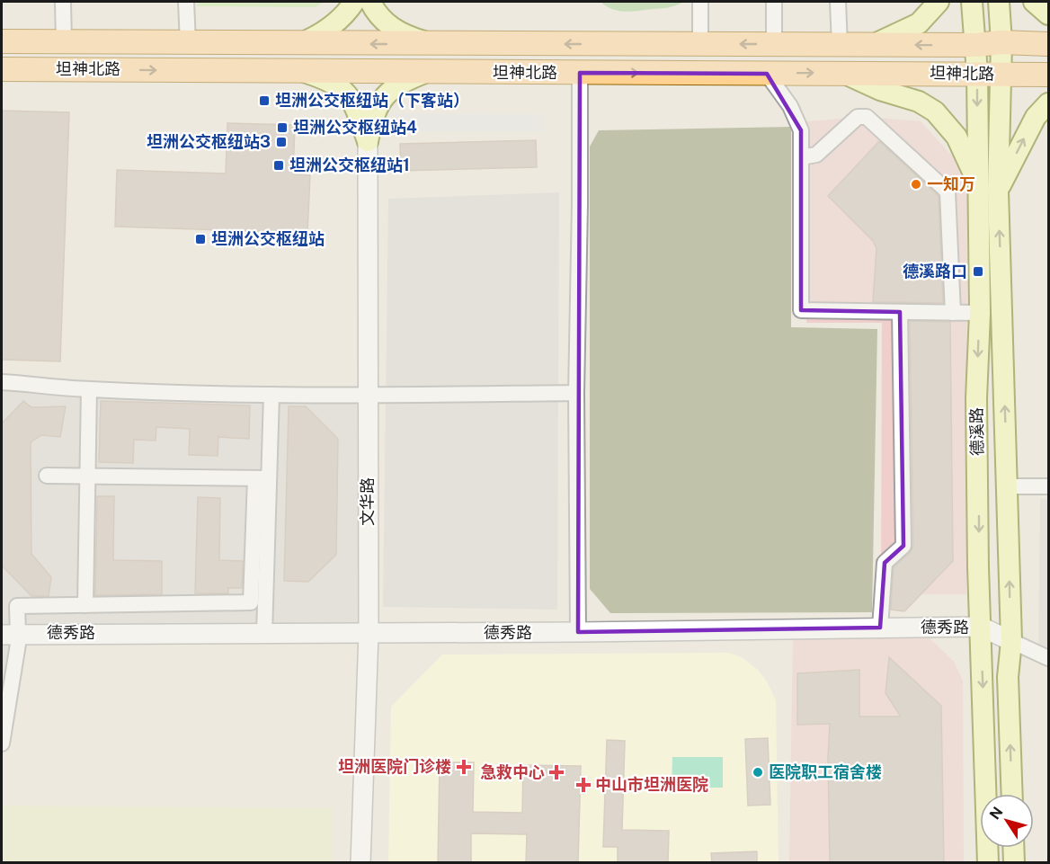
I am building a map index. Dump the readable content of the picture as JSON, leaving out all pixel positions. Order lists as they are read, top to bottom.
{
  "streets": {
    "main road": ["坦神北路", "德溪路"],
    "street": ["文华路", "德秀路"]
  },
  "crossings": [
    ["坦神北路", "德溪路"],
    ["德溪路", "德秀路"],
    ["文华路", "德秀路"]
  ],
  "places": {
    "transit": [
      "坦洲公交枢纽站（下客站）",
      "坦洲公交枢纽站4",
      "坦洲公交枢纽站3",
      "坦洲公交枢纽站1",
      "坦洲公交枢纽站",
      "德溪路口"
    ],
    "other": ["一知万", "医院职工宿舍楼"],
    "health": ["坦洲医院门诊楼", "急救中心", "中山市坦洲医院"]
  },
  "north": "top left"
}
